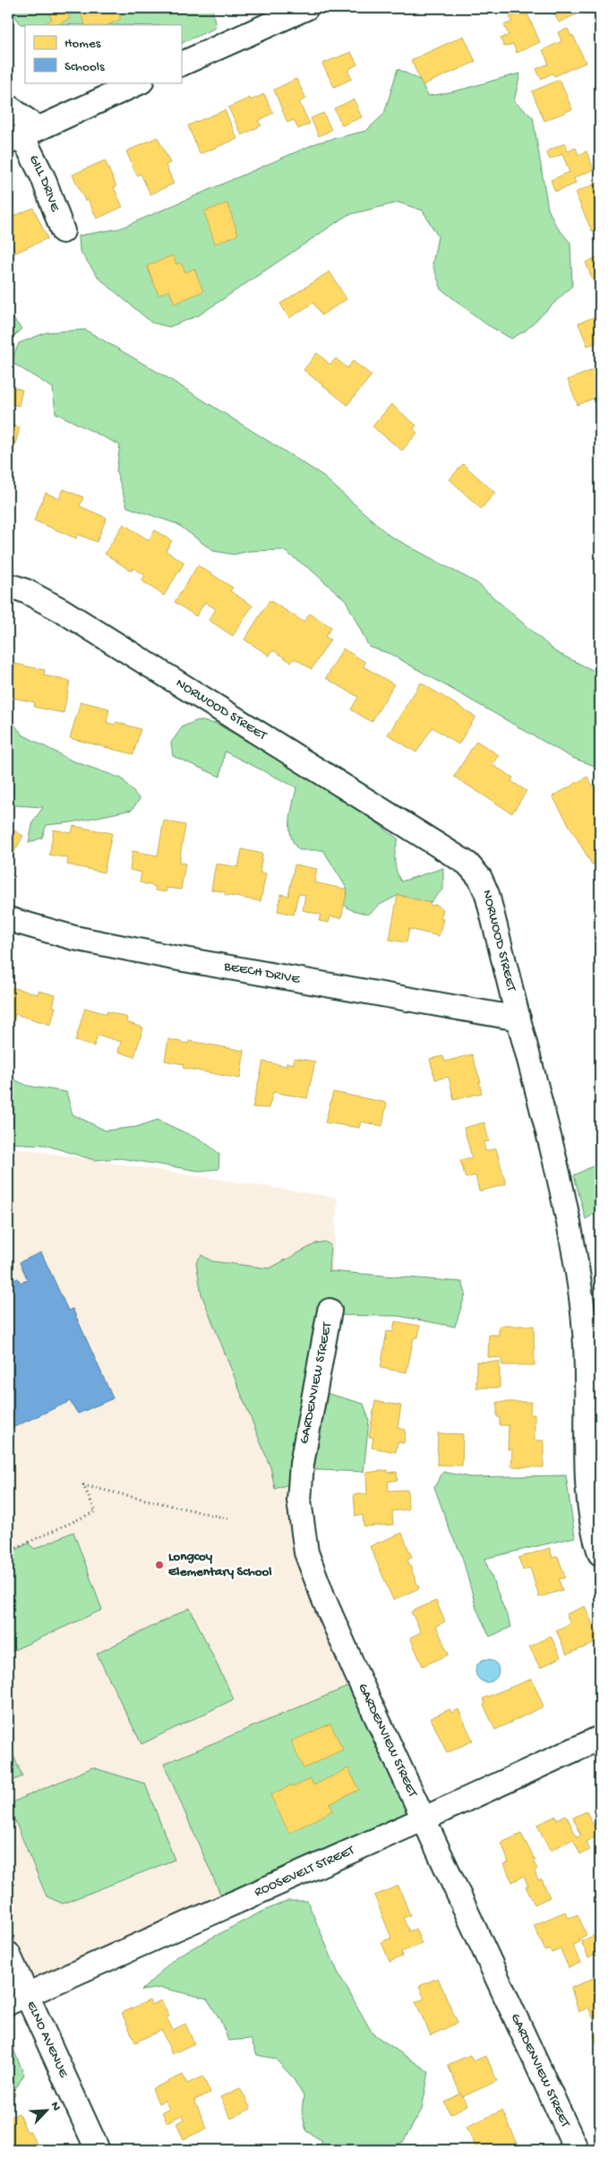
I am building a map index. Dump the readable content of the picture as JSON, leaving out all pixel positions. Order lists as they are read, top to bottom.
{
  "streets": {
    "street": [
      "GILL DRIVE",
      "NORWOOD STREET",
      "BEECH DRIVE",
      "GARDENVIEW STREET",
      "ROOSEVELT STREET",
      "ELNO AVENUE"
    ]
  },
  "crossings": [
    ["NORWOOD STREET", "BEECH DRIVE"],
    ["GARDENVIEW STREET", "ROOSEVELT STREET"],
    ["ROOSEVELT STREET", "ELNO AVENUE"]
  ],
  "places": ["Longcoy Elementary School"],
  "legend": ["Homes", "Schools"],
  "north": "top right"
}
